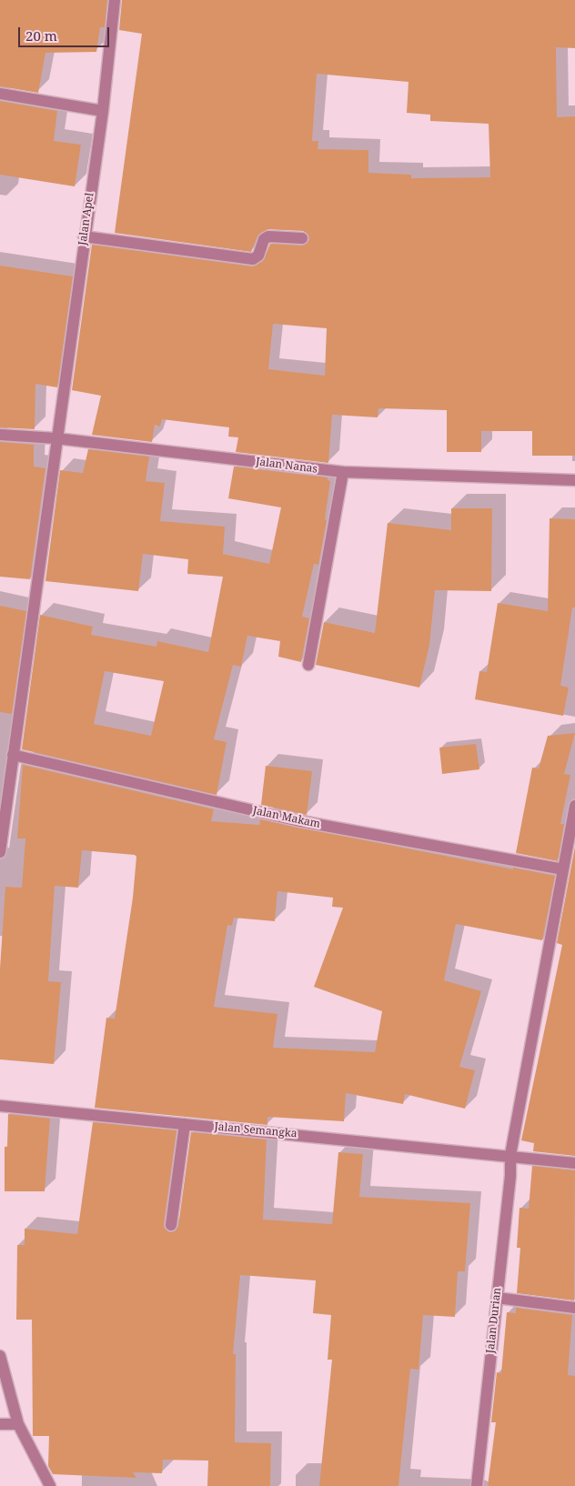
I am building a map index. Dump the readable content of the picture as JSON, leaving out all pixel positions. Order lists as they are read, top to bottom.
{
  "streets": {
    "street": [
      "Jalan Apel",
      "Jalan Nanas",
      "Jalan Makam",
      "Jalan Semangka",
      "Jalan Durian"
    ]
  },
  "crossings": [
    ["Jalan Apel", "Jalan Nanas"],
    ["Jalan Apel", "Jalan Makam"],
    ["Jalan Makam", "Jalan Durian"],
    ["Jalan Semangka", "Jalan Durian"]
  ],
  "scale_bar": "20 m"
}
